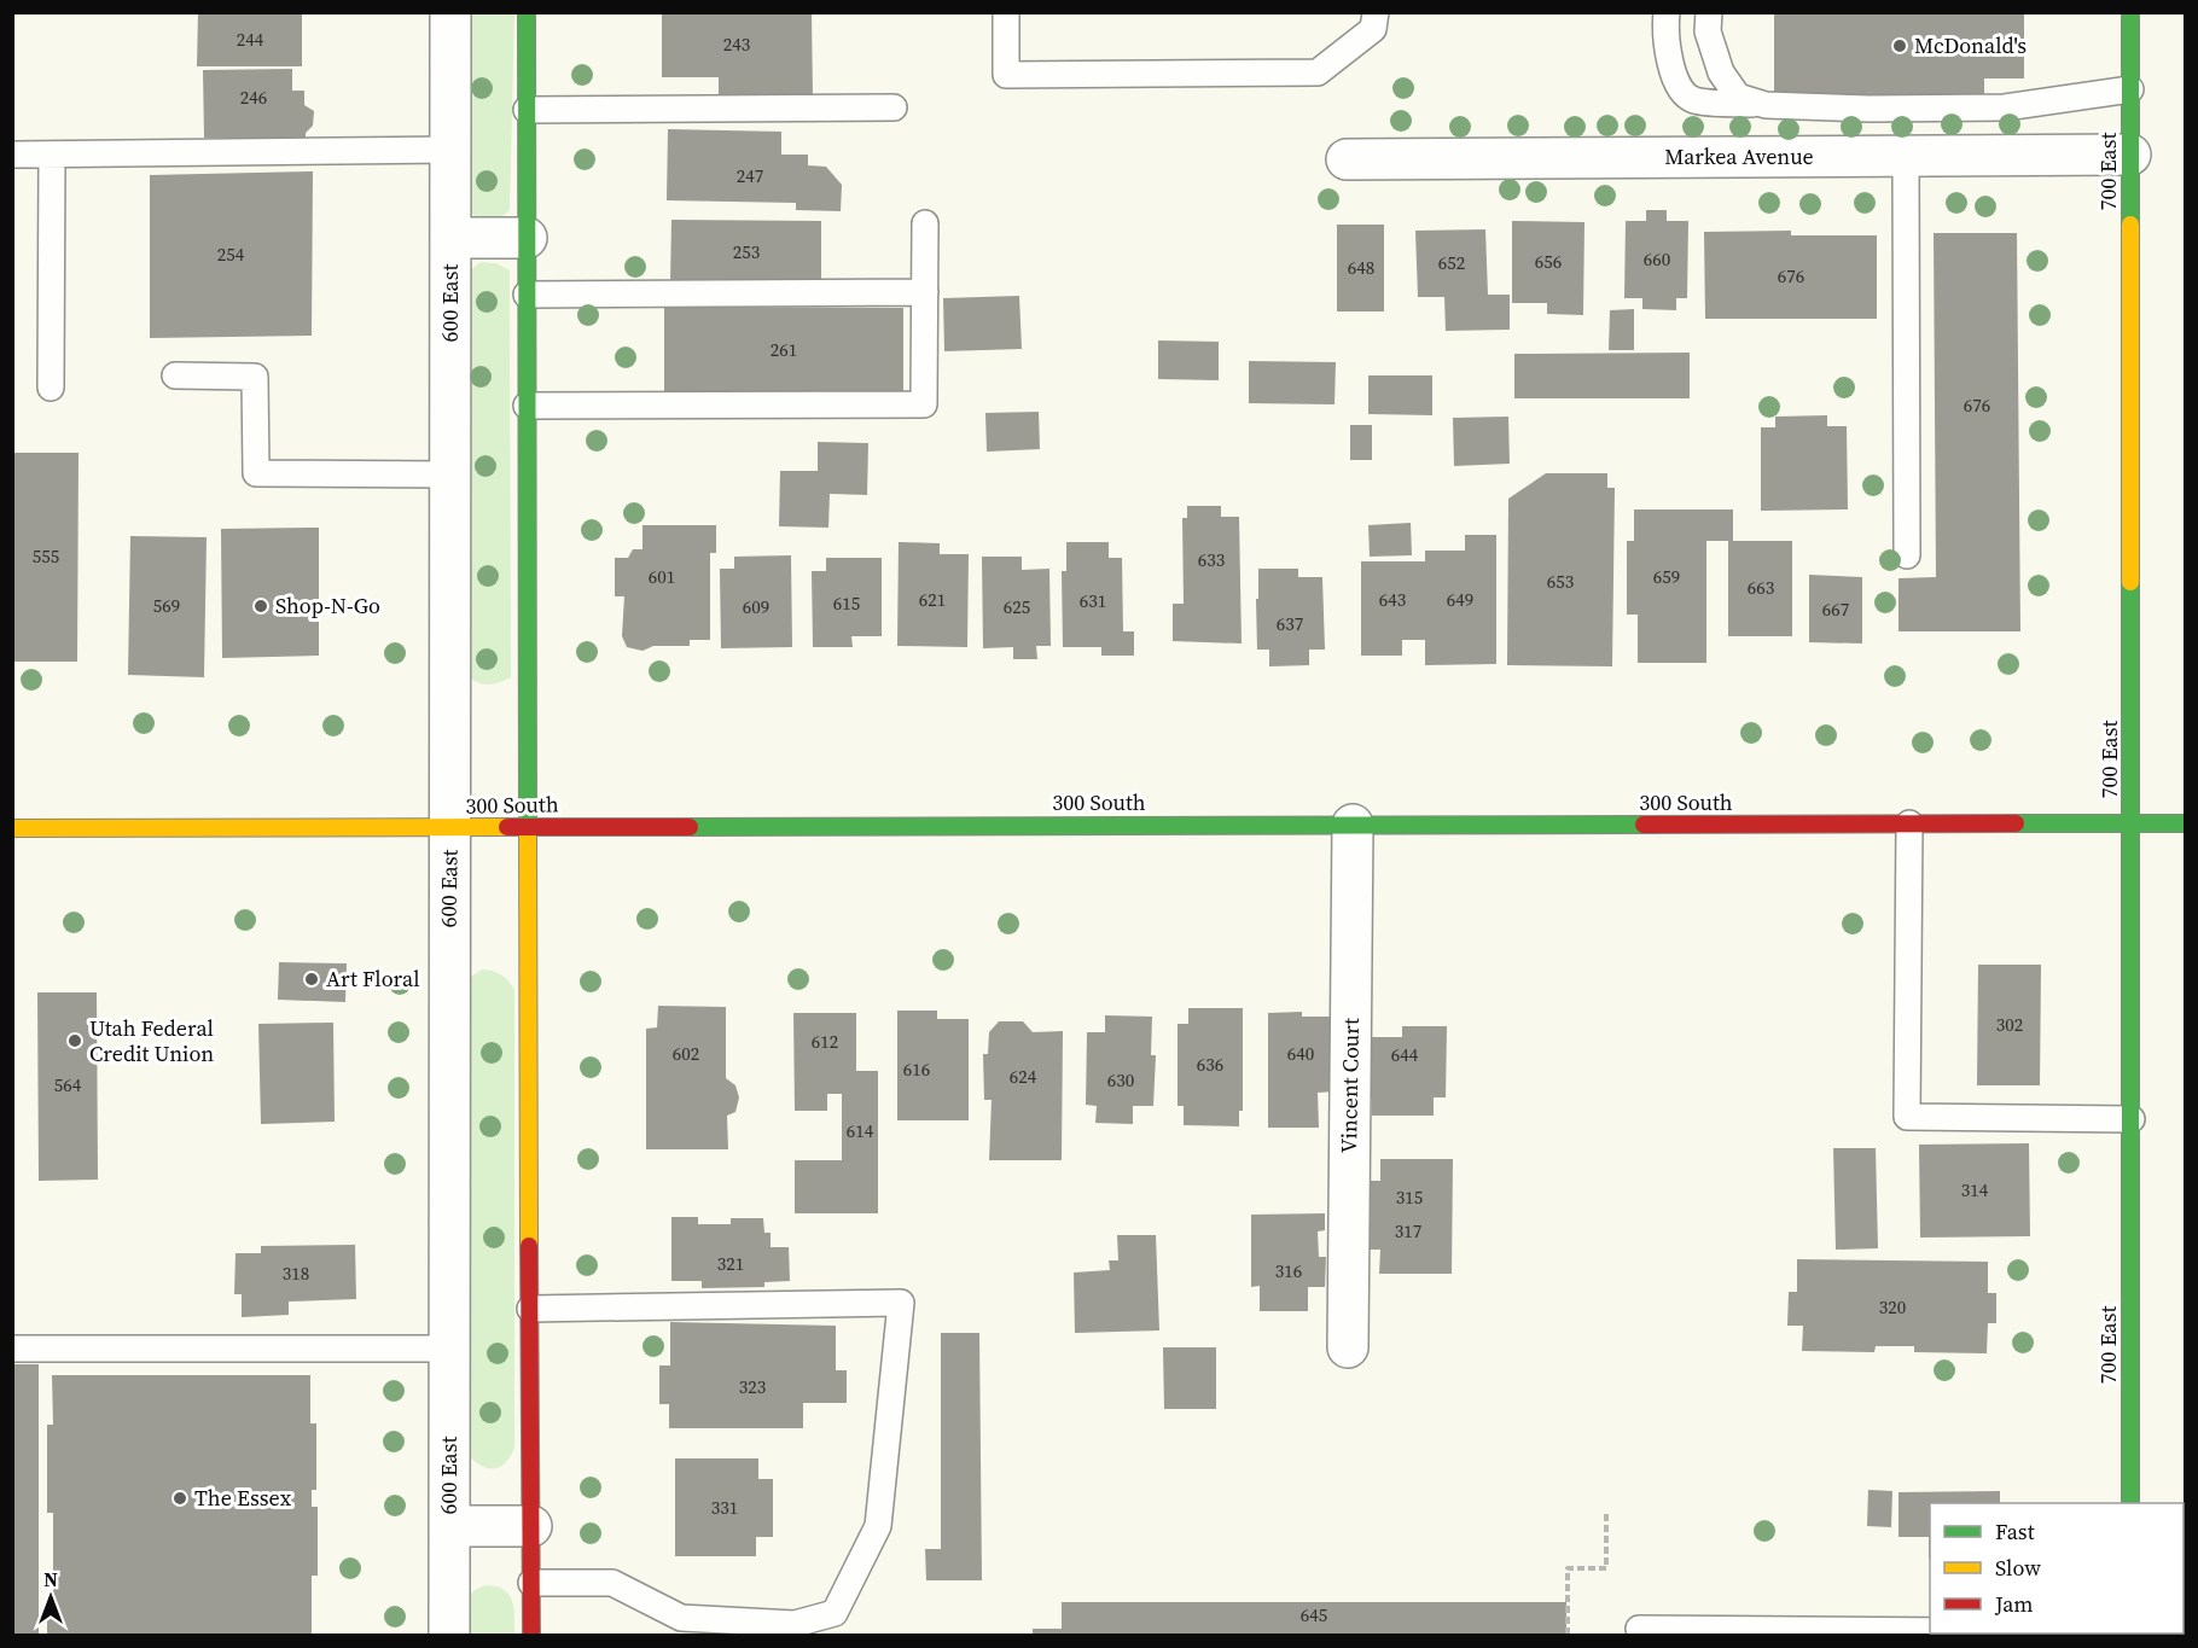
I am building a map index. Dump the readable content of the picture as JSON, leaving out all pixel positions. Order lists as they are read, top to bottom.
{
  "streets": {
    "street": [
      "Markea Avenue",
      "700 East",
      "600 East",
      "300 South",
      "Vincent Court"
    ]
  },
  "crossings": [
    ["Markea Avenue", "700 East"],
    ["700 East", "300 South"],
    ["600 East", "300 South"],
    ["300 South", "Vincent Court"]
  ],
  "places": [
    "McDonald's",
    "Shop-N-Go",
    "Art Floral",
    "Utah Federal Credit Union",
    "The Essex"
  ],
  "house_numbers": [
    "244",
    "243",
    "246",
    "247",
    "253",
    "254",
    "660",
    "656",
    "652",
    "648",
    "676",
    "261",
    "676",
    "555",
    "633",
    "601",
    "659",
    "653",
    "663",
    "621",
    "643",
    "649",
    "631",
    "615",
    "569",
    "609",
    "625",
    "667",
    "637",
    "302",
    "612",
    "602",
    "640",
    "644",
    "636",
    "616",
    "624",
    "630",
    "564",
    "614",
    "314",
    "315",
    "317",
    "321",
    "316",
    "318",
    "320",
    "323",
    "331",
    "645"
  ],
  "legend": ["Fast", "Slow", "Jam"],
  "north": "top"
}
